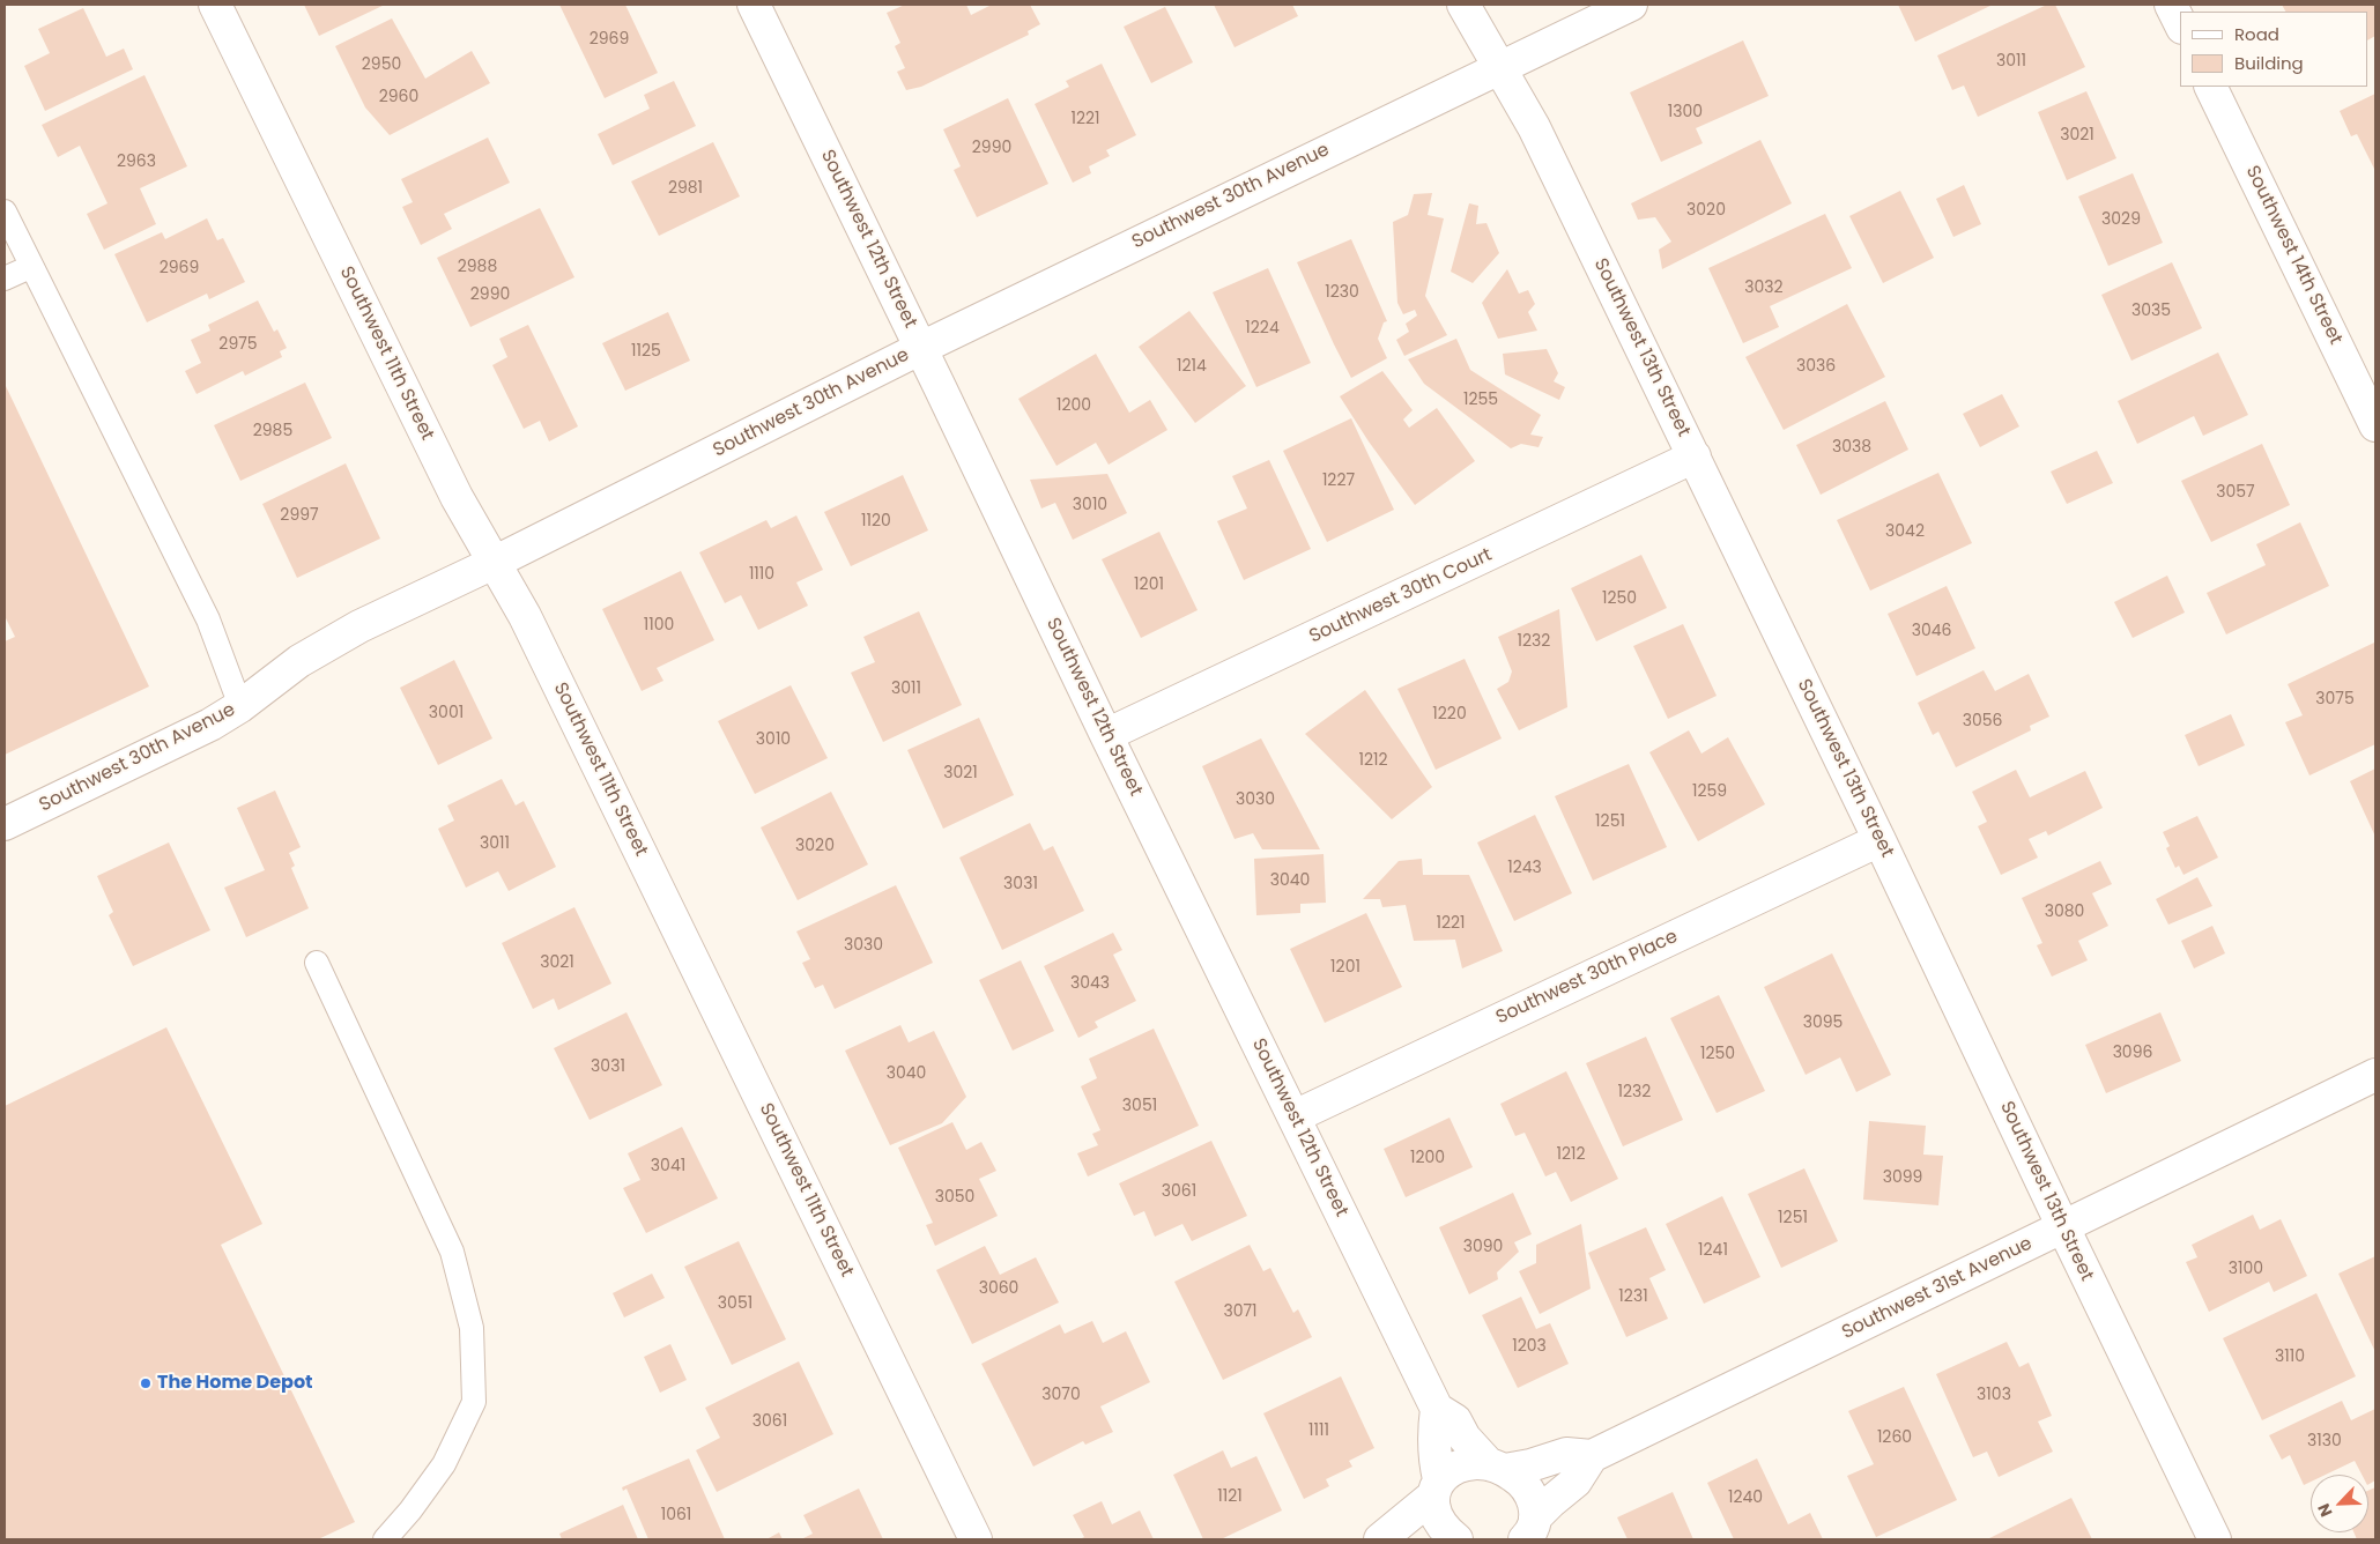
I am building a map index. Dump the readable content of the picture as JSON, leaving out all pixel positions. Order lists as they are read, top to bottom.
{
  "streets": {
    "street": [
      "Southwest 30th Avenue",
      "Southwest 12th Street",
      "Southwest 14th Street",
      "Southwest 13th Street",
      "Southwest 11th Street",
      "Southwest 30th Court",
      "Southwest 30th Place",
      "Southwest 31st Avenue"
    ]
  },
  "crossings": [
    ["Southwest 30th Avenue", "Southwest 12th Street"],
    ["Southwest 30th Avenue", "Southwest 13th Street"],
    ["Southwest 30th Avenue", "Southwest 11th Street"],
    ["Southwest 12th Street", "Southwest 30th Court"],
    ["Southwest 12th Street", "Southwest 30th Place"],
    ["Southwest 12th Street", "Southwest 31st Avenue"],
    ["Southwest 13th Street", "Southwest 30th Court"],
    ["Southwest 13th Street", "Southwest 30th Place"],
    ["Southwest 13th Street", "Southwest 31st Avenue"]
  ],
  "places": ["The Home Depot"],
  "house_numbers": [
    "2969",
    "3011",
    "2950",
    "2960",
    "1300",
    "1221",
    "3021",
    "2990",
    "2963",
    "2981",
    "3020",
    "3029",
    "2988",
    "2969",
    "3032",
    "1230",
    "2990",
    "3035",
    "1224",
    "2975",
    "1125",
    "1214",
    "3036",
    "1255",
    "1200",
    "2985",
    "3038",
    "1227",
    "3057",
    "3010",
    "2997",
    "1120",
    "3042",
    "1110",
    "1201",
    "1250",
    "1100",
    "3046",
    "1232",
    "3011",
    "3075",
    "3001",
    "1220",
    "3056",
    "3010",
    "1212",
    "3021",
    "1259",
    "3030",
    "1251",
    "3011",
    "3020",
    "1243",
    "3040",
    "3031",
    "3080",
    "1221",
    "3030",
    "3021",
    "1201",
    "3043",
    "3095",
    "3096",
    "1250",
    "3031",
    "3040",
    "1232",
    "3051",
    "1212",
    "1200",
    "3041",
    "3099",
    "3061",
    "3050",
    "1251",
    "3090",
    "1241",
    "3100",
    "3060",
    "1231",
    "3051",
    "3071",
    "1203",
    "3110",
    "3070",
    "3103",
    "3061",
    "1111",
    "1260",
    "3130",
    "1121",
    "1240",
    "1061"
  ],
  "legend": ["Road", "Building"],
  "north": "bottom left"
}
